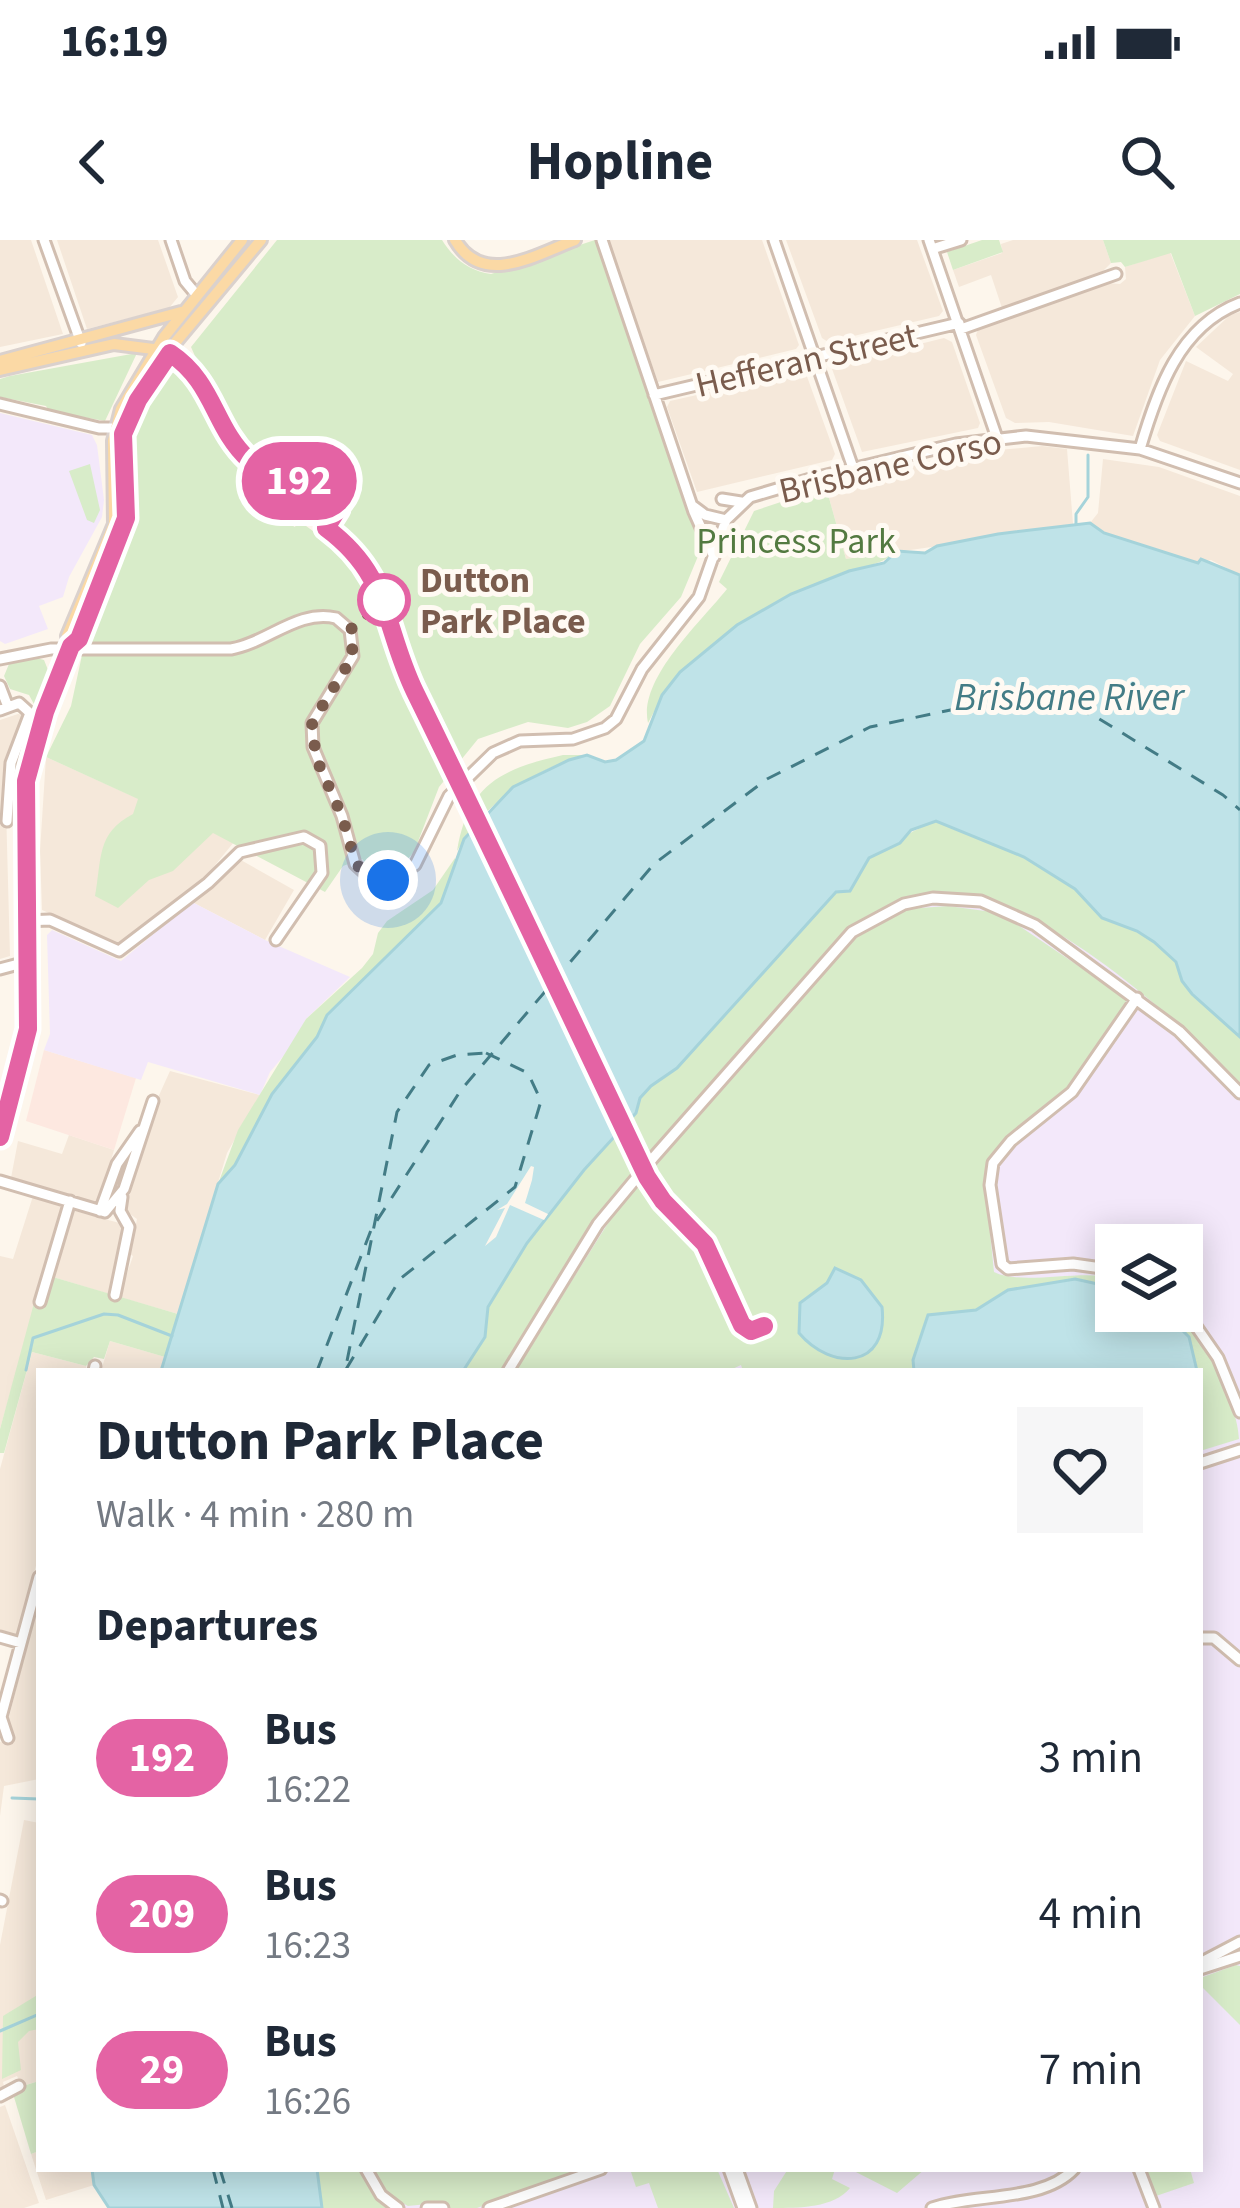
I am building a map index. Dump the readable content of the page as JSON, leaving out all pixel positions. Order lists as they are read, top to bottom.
{
  "streets": {
    "street": ["Hefferan Street", "Brisbane Corso"]
  },
  "water": ["Brisbane River"],
  "parks": ["Princess Park"],
  "places": ["Dutton Park Place"],
  "lines": ["bus line 192"],
  "page": {
    "status": "16:19",
    "header": "Hopline",
    "on_map": "192",
    "heading": [
      ["Dutton Park Place", "Walk · 4 min · 280 m"],
      "Departures"
    ],
    "list": [
      {
        "mark": "192",
        "name": "Bus",
        "note": "16:22",
        "value": "3 min"
      },
      {
        "mark": "209",
        "name": "Bus",
        "note": "16:23",
        "value": "4 min"
      },
      {
        "mark": "29",
        "name": "Bus",
        "note": "16:26",
        "value": "7 min"
      }
    ]
  }
}
